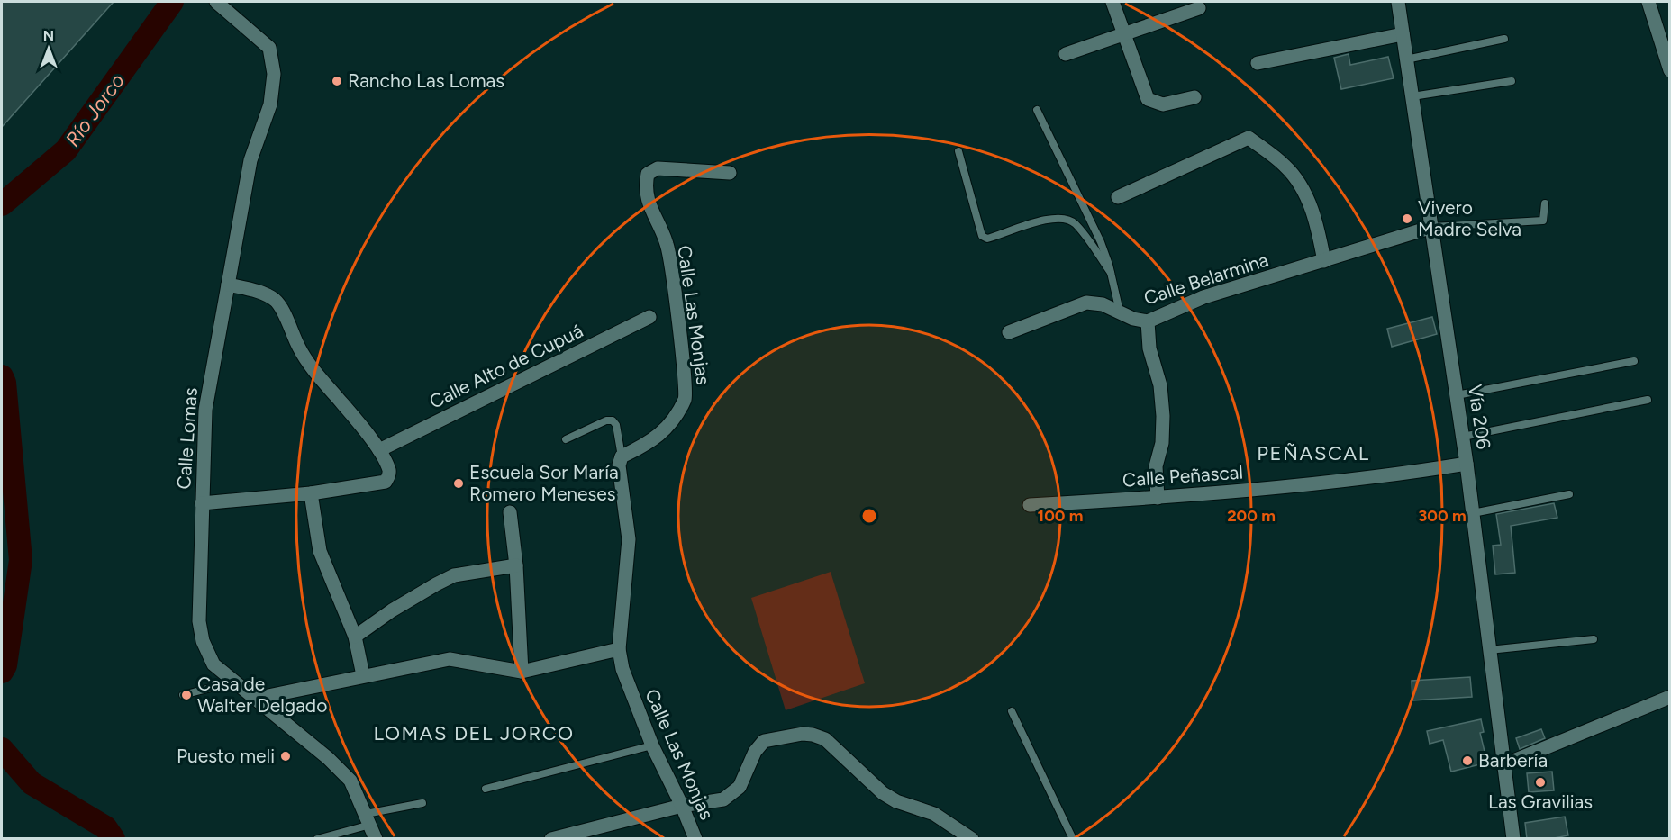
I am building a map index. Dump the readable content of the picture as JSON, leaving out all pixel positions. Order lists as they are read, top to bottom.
{
  "streets": {
    "street": [
      "Calle Belarmina",
      "Calle Las Monjas",
      "Calle Alto de Cupuá",
      "Vía 206",
      "Calle Lomas",
      "Calle Peñascal"
    ]
  },
  "crossings": [
    ["Calle Belarmina", "Vía 206"],
    ["Vía 206", "Calle Peñascal"]
  ],
  "districts": ["PEÑASCAL", "LOMAS DEL JORCO"],
  "water": ["Río Jorco"],
  "places": [
    "Rancho Las Lomas",
    "Vivero Madre Selva",
    "Escuela Sor María Romero Meneses",
    "Casa de Walter Delgado",
    "Puesto meli",
    "Barbería",
    "Las Gravilias"
  ],
  "north": "top",
  "rings": ["100 m", "200 m", "300 m"]
}
